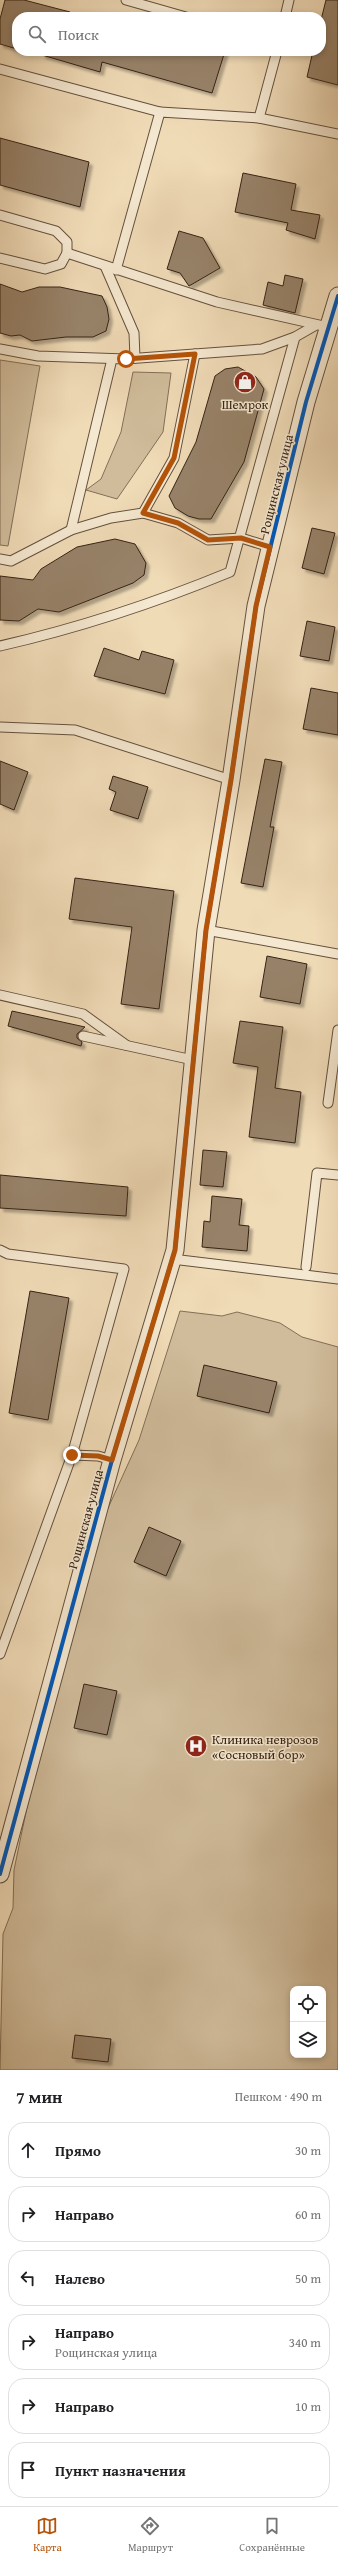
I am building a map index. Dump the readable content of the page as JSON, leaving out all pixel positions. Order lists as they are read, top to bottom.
{
  "streets": {
    "street": ["Рощинская улица"]
  },
  "places": {
    "shop": ["Шемрок"],
    "hospital": ["Клиника неврозов «Сосновый бор»"]
  },
  "page": {
    "search": "Поиск",
    "heading": ["7 мин", "Пешком · 490 m"],
    "list": [
      ["Прямо", "30 m"],
      ["Направо", "60 m"],
      ["Налево", "50 m"],
      ["Направо", "Рощинская улица", "340 m"],
      ["Направо", "10 m"],
      "Пункт назначения"
    ],
    "nav": ["Карта", "Маршрут", "Сохранённые"]
  }
}
